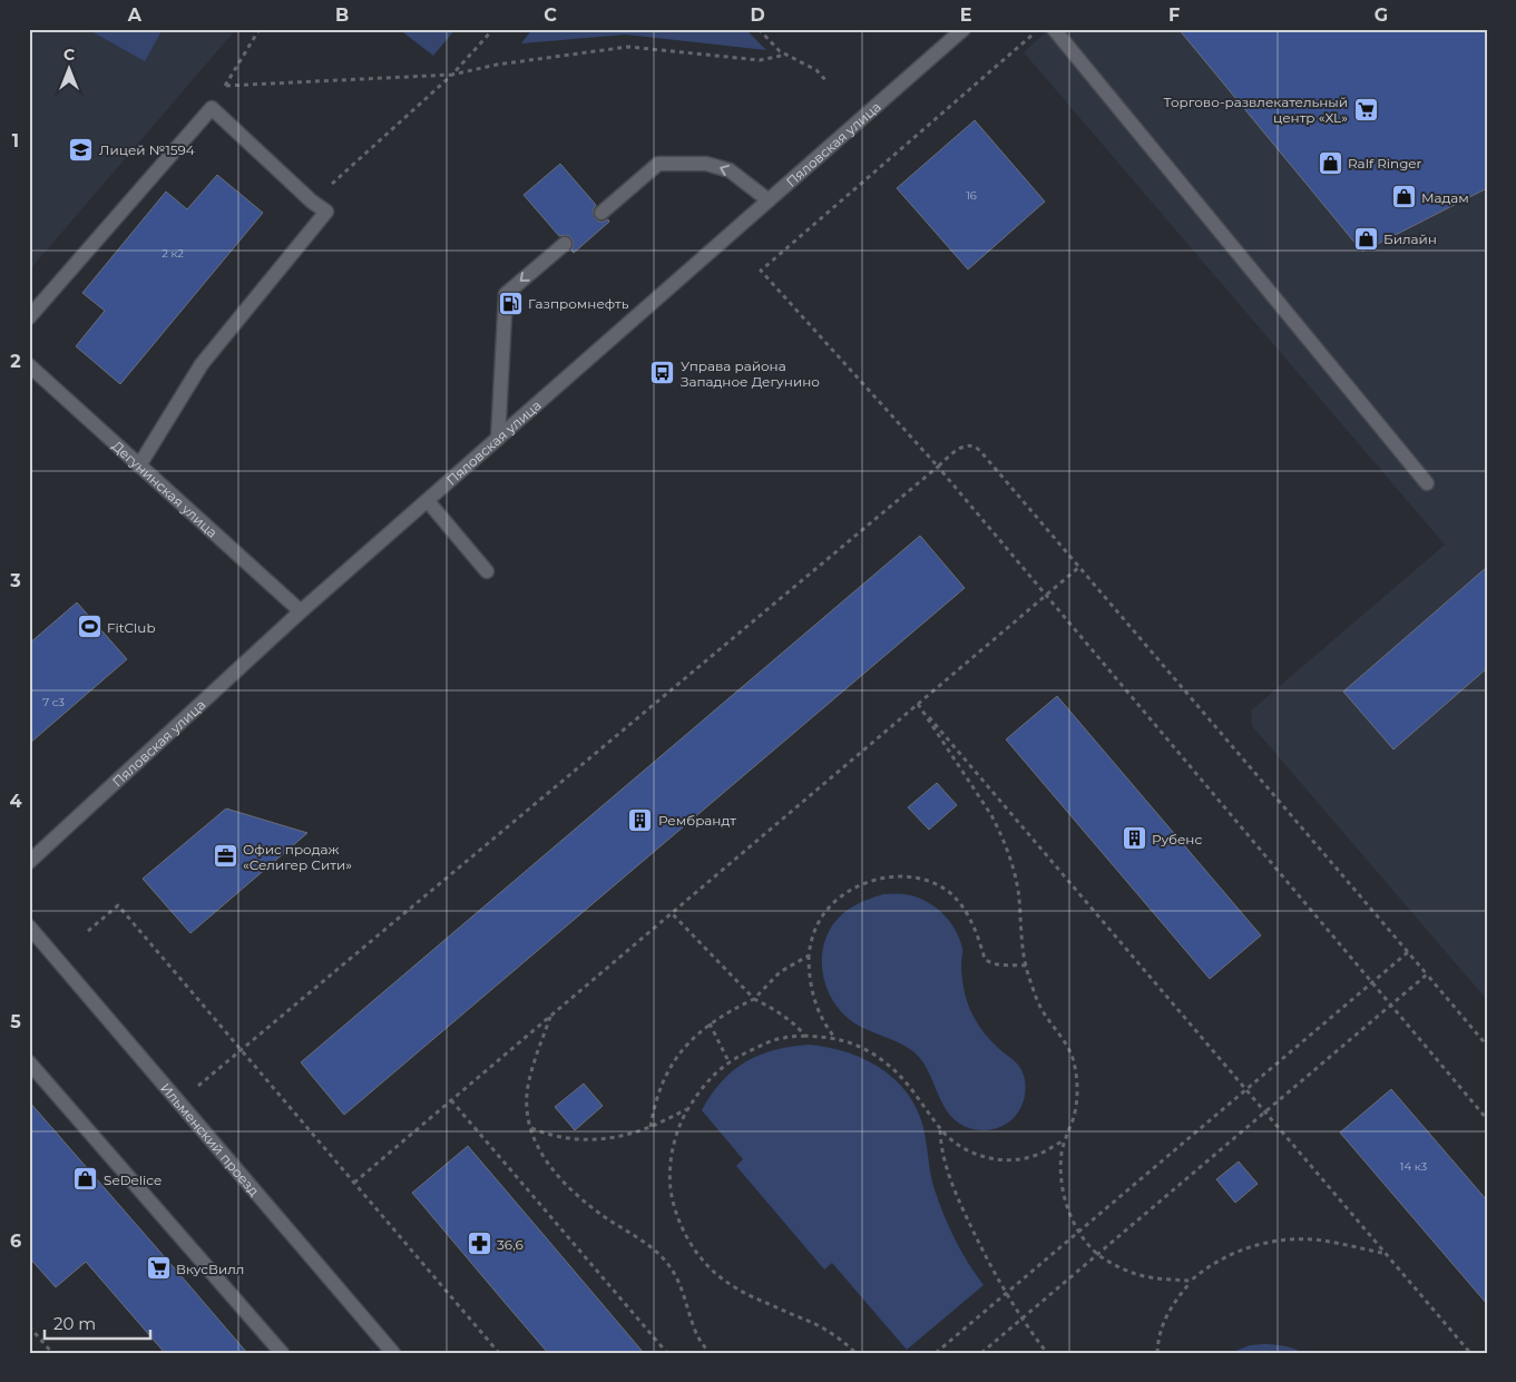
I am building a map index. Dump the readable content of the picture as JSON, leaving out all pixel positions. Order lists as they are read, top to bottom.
{
  "streets": {
    "street": ["Пяловская улица", "Дегунинская улица", "Ильменский проезд"]
  },
  "crossings": [
    ["Пяловская улица", "Дегунинская улица"]
  ],
  "places": {
    "supermarket": ["Торгово-развлекательный центр «XL»", "ВкусВилл"],
    "school or university": ["Лицей №1594"],
    "shop": [
      "Ralf Ringer",
      "Мадам",
      "Билайн",
      "SeDelice"
    ],
    "fuel station": ["Газпромнефть"],
    "bus stop": ["Управа района Западное Дегунино"],
    "sports": ["FitClub"],
    "building": ["Рембрандт", "Рубенс"],
    "office": ["Офис продаж «Селигер Сити»"],
    "pharmacy": ["36,6"]
  },
  "house_numbers": [
    "16",
    "2 к2",
    "7 с3",
    "14 к3"
  ],
  "scale_bar": "20 m",
  "north": "top",
  "grid": {
    "columns": [
      "A",
      "B",
      "C",
      "D",
      "E",
      "F",
      "G"
    ],
    "rows": [
      "1",
      "2",
      "3",
      "4",
      "5",
      "6"
    ]
  }
}
